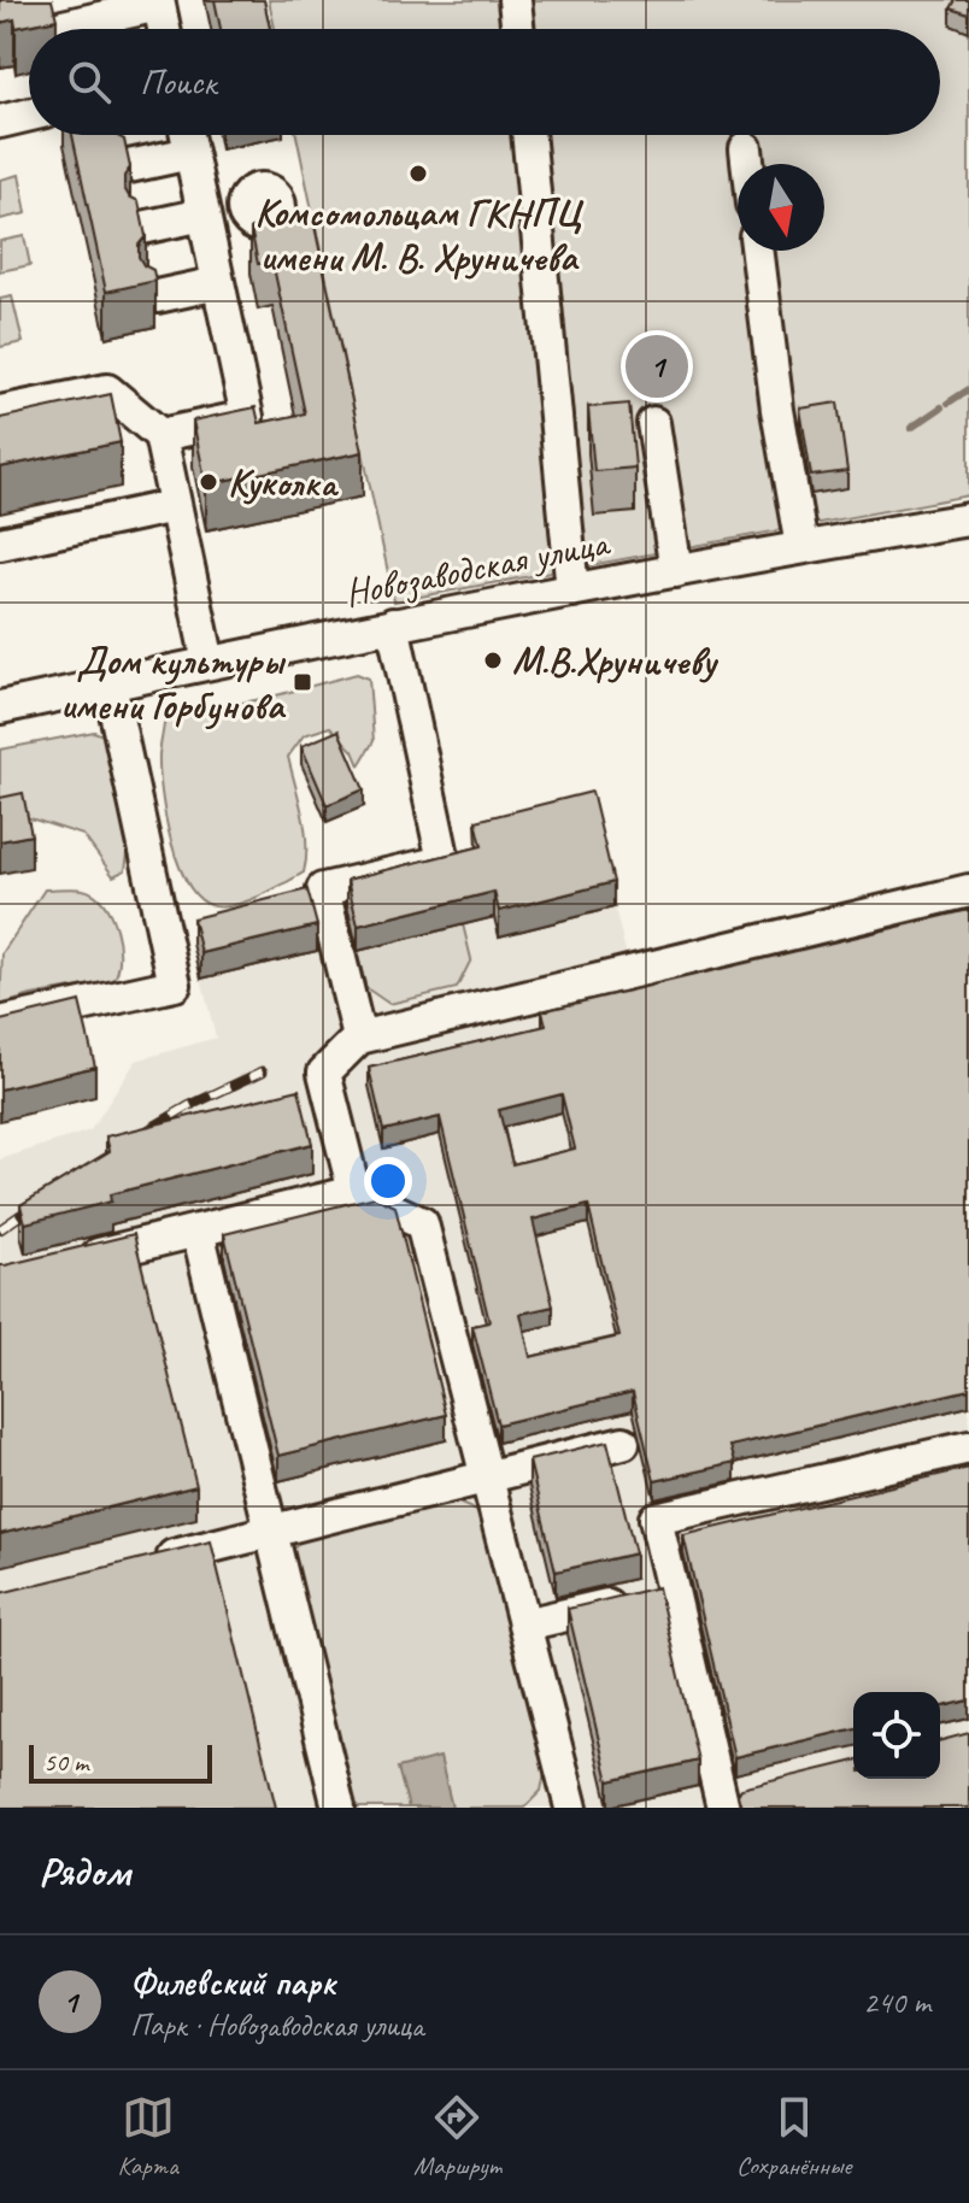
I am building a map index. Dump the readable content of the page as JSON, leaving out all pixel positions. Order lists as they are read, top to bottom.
{
  "streets": {
    "street": ["Новозаводская улица"]
  },
  "places": {
    "other": ["Комсомольцам ГКНПЦ имени М. В. Хруничева", "Куколка", "М.В.Хруничеву"],
    "transit": ["Дом культуры имени Горбунова"]
  },
  "scale_bar": "50 m",
  "north": "bottom",
  "page": {
    "search": "Поиск",
    "pins": "1",
    "scale": "50 m",
    "heading": "Рядом",
    "list": [
      {
        "mark": "1",
        "name": "Филевский парк",
        "note": "Парк · Новозаводская улица",
        "value": "240 m"
      }
    ],
    "nav": ["Карта", "Маршрут", "Сохранённые"]
  }
}
